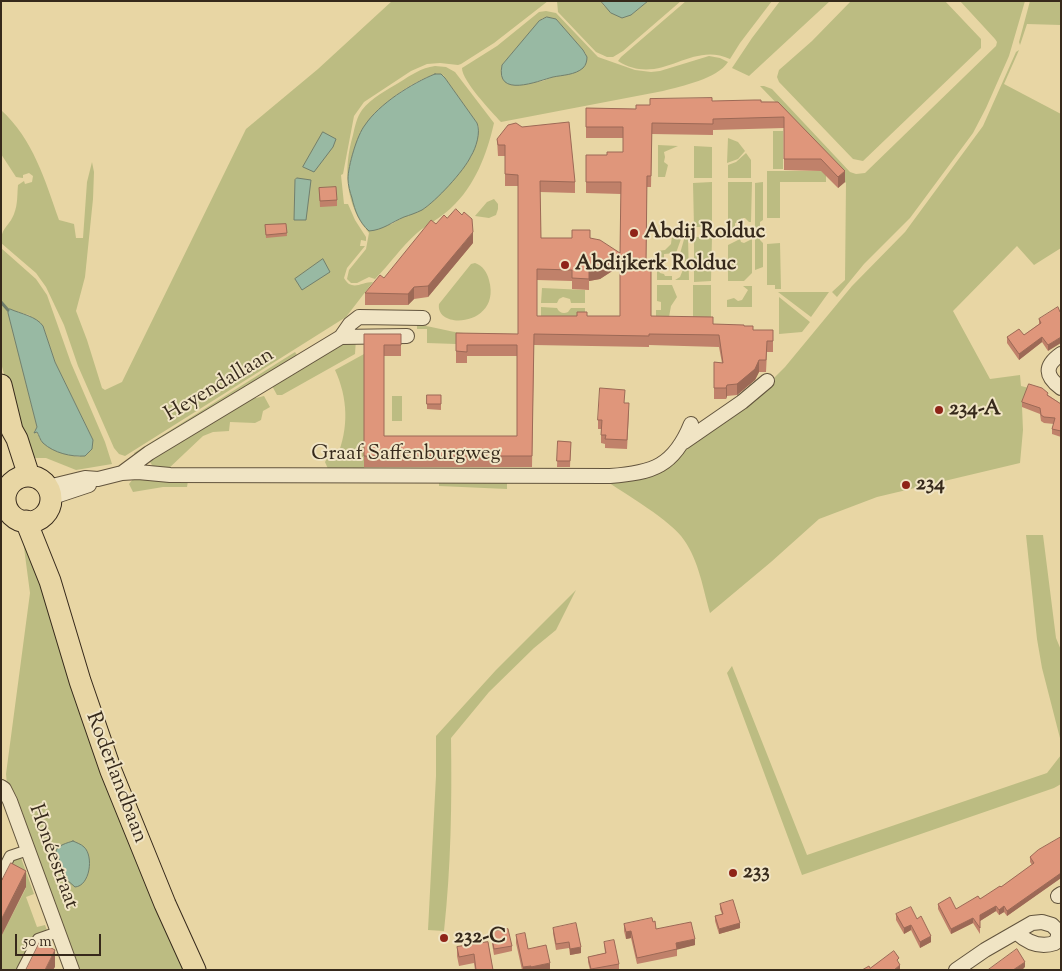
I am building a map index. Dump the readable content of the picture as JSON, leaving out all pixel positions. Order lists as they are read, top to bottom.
{
  "streets": {
    "main road": ["Roderlandbaan"],
    "street": ["Heyendallaan", "Graaf Saffenburgweg", "Honéestraat"]
  },
  "crossings": [
    ["Heyendallaan", "Graaf Saffenburgweg"],
    ["Graaf Saffenburgweg", "Roderlandbaan"]
  ],
  "places": [
    "Abdij Rolduc",
    "Abdijkerk Rolduc",
    "234-A",
    "234",
    "233",
    "232-C"
  ],
  "scale_bar": "50 m"
}
